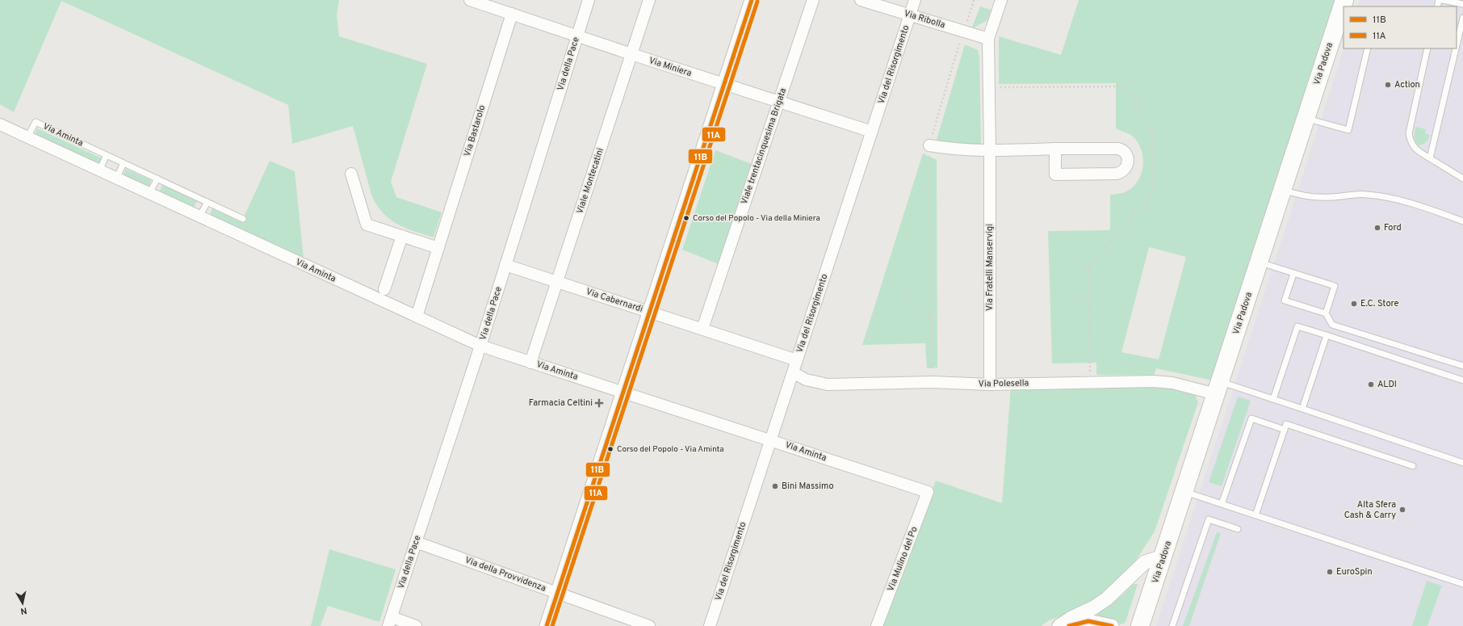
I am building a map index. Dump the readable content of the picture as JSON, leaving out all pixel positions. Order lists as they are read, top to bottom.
{
  "streets": {
    "main road": ["Via Padova"],
    "street": [
      "Via Ribolla",
      "Via della Pace",
      "Via del Risorgimento",
      "Via Miniera",
      "Via Bastarolo",
      "Via Aminta",
      "Viale trentacinquesima Brigata",
      "Viale Montecatini",
      "Via Fratelli Manservigi",
      "Via Cabernardi",
      "Via Polesella",
      "Via Mulino del Po",
      "Via della Provvidenza"
    ]
  },
  "crossings": [
    ["Via Ribolla", "Via del Risorgimento"],
    ["Via Ribolla", "Via Fratelli Manservigi"],
    ["Via della Pace", "Via Miniera"],
    ["Via della Pace", "Via Aminta"],
    ["Via della Pace", "Via Cabernardi"],
    ["Via della Pace", "Via della Provvidenza"],
    ["Via Padova", "Via Polesella"],
    ["Via del Risorgimento", "Via Miniera"],
    ["Via del Risorgimento", "Via Aminta"],
    ["Via del Risorgimento", "Via Cabernardi"],
    ["Via del Risorgimento", "Via Polesella"],
    ["Via Miniera", "Via Bastarolo"],
    ["Via Miniera", "Viale trentacinquesima Brigata"],
    ["Via Miniera", "Viale Montecatini"],
    ["Via Bastarolo", "Via Aminta"],
    ["Via Aminta", "Viale Montecatini"],
    ["Via Aminta", "Via Mulino del Po"],
    ["Viale trentacinquesima Brigata", "Via Cabernardi"],
    ["Viale Montecatini", "Via Cabernardi"],
    ["Via Fratelli Manservigi", "Via Polesella"]
  ],
  "places": {
    "other": [
      "Action",
      "Corso del Popolo - Via della Miniera",
      "Ford",
      "E.C. Store",
      "ALDI",
      "Corso del Popolo - Via Aminta",
      "Bini Massimo",
      "Alta Sfera Cash & Carry",
      "EuroSpin"
    ],
    "health": ["Farmacia Celtini"]
  },
  "lines": ["transit line 11B", "transit line 11A"],
  "legend": ["11B", "11A"],
  "north": "bottom"
}
